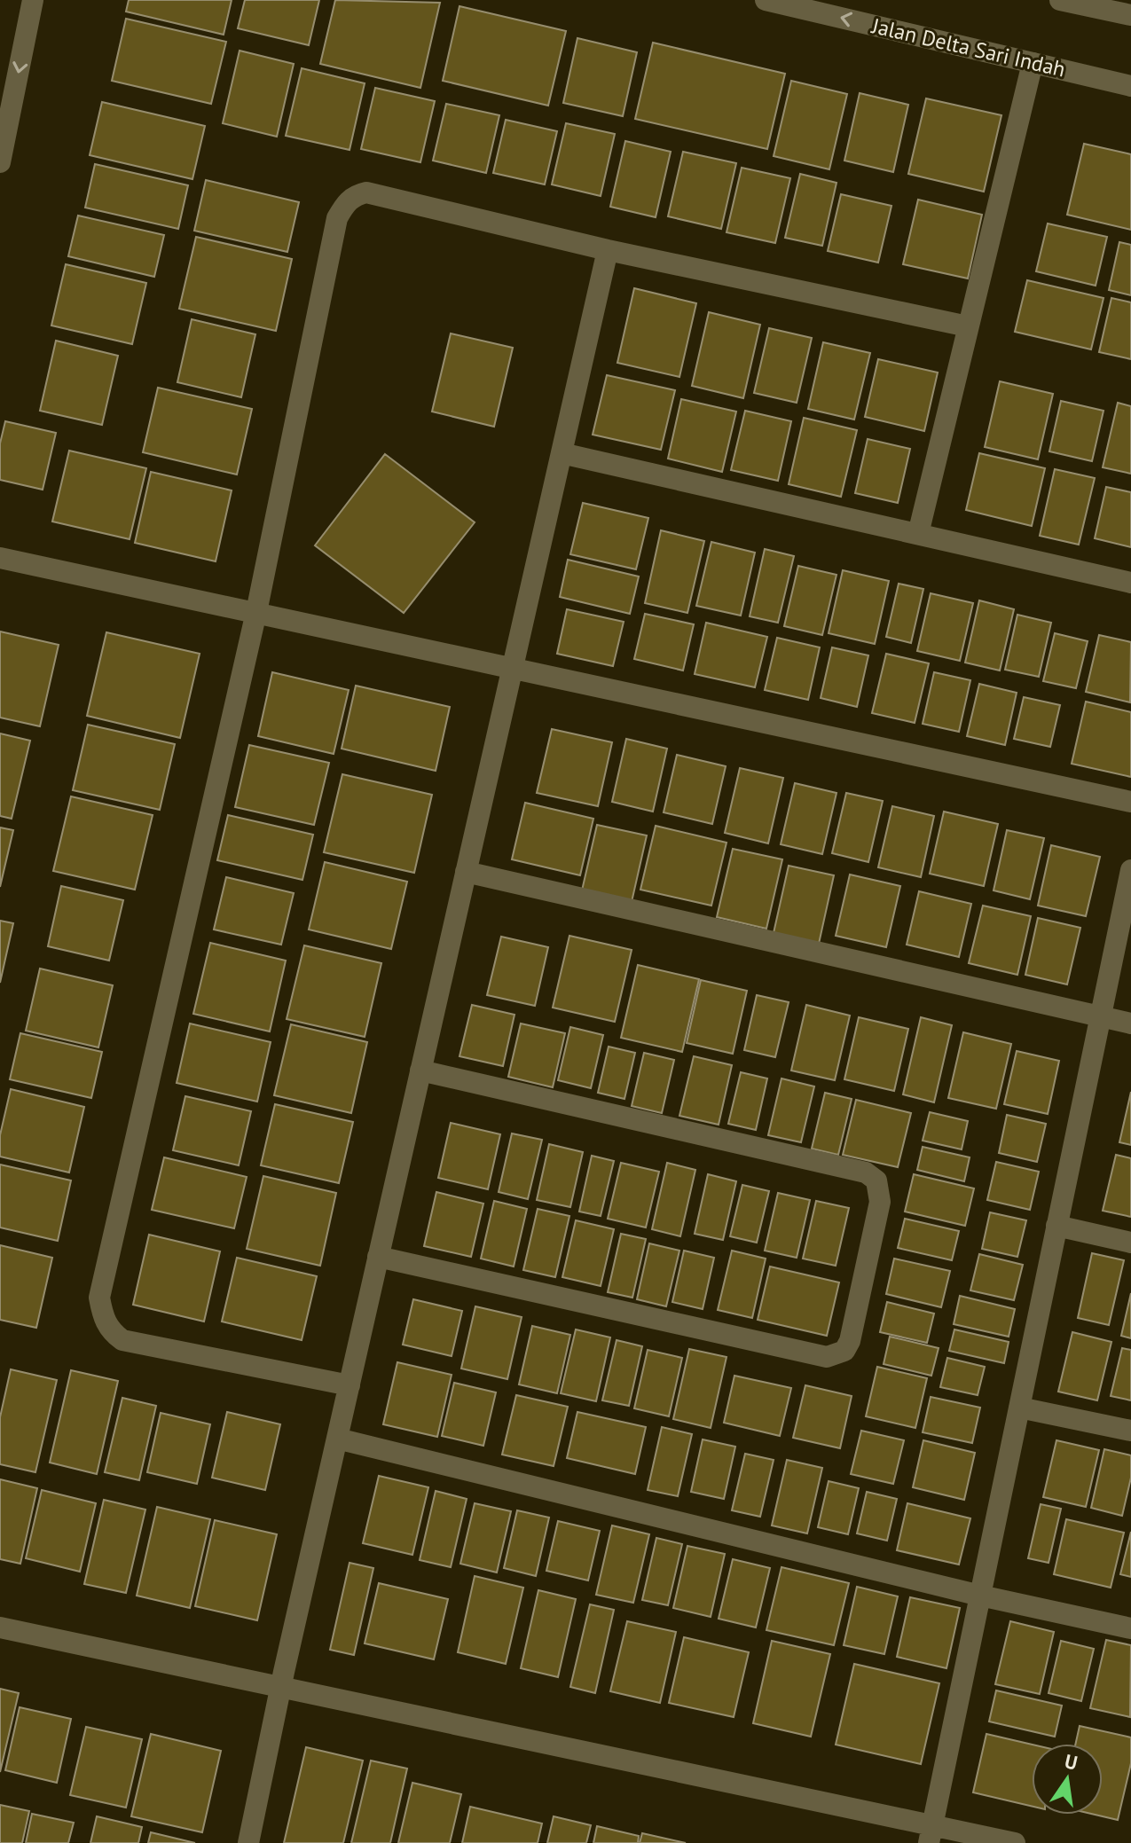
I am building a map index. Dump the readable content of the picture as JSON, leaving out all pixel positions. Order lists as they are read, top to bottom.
{
  "streets": {
    "street": ["Jalan Delta Sari Indah"]
  },
  "one_way": ["Jalan Delta Sari Indah"],
  "north": "top"
}
